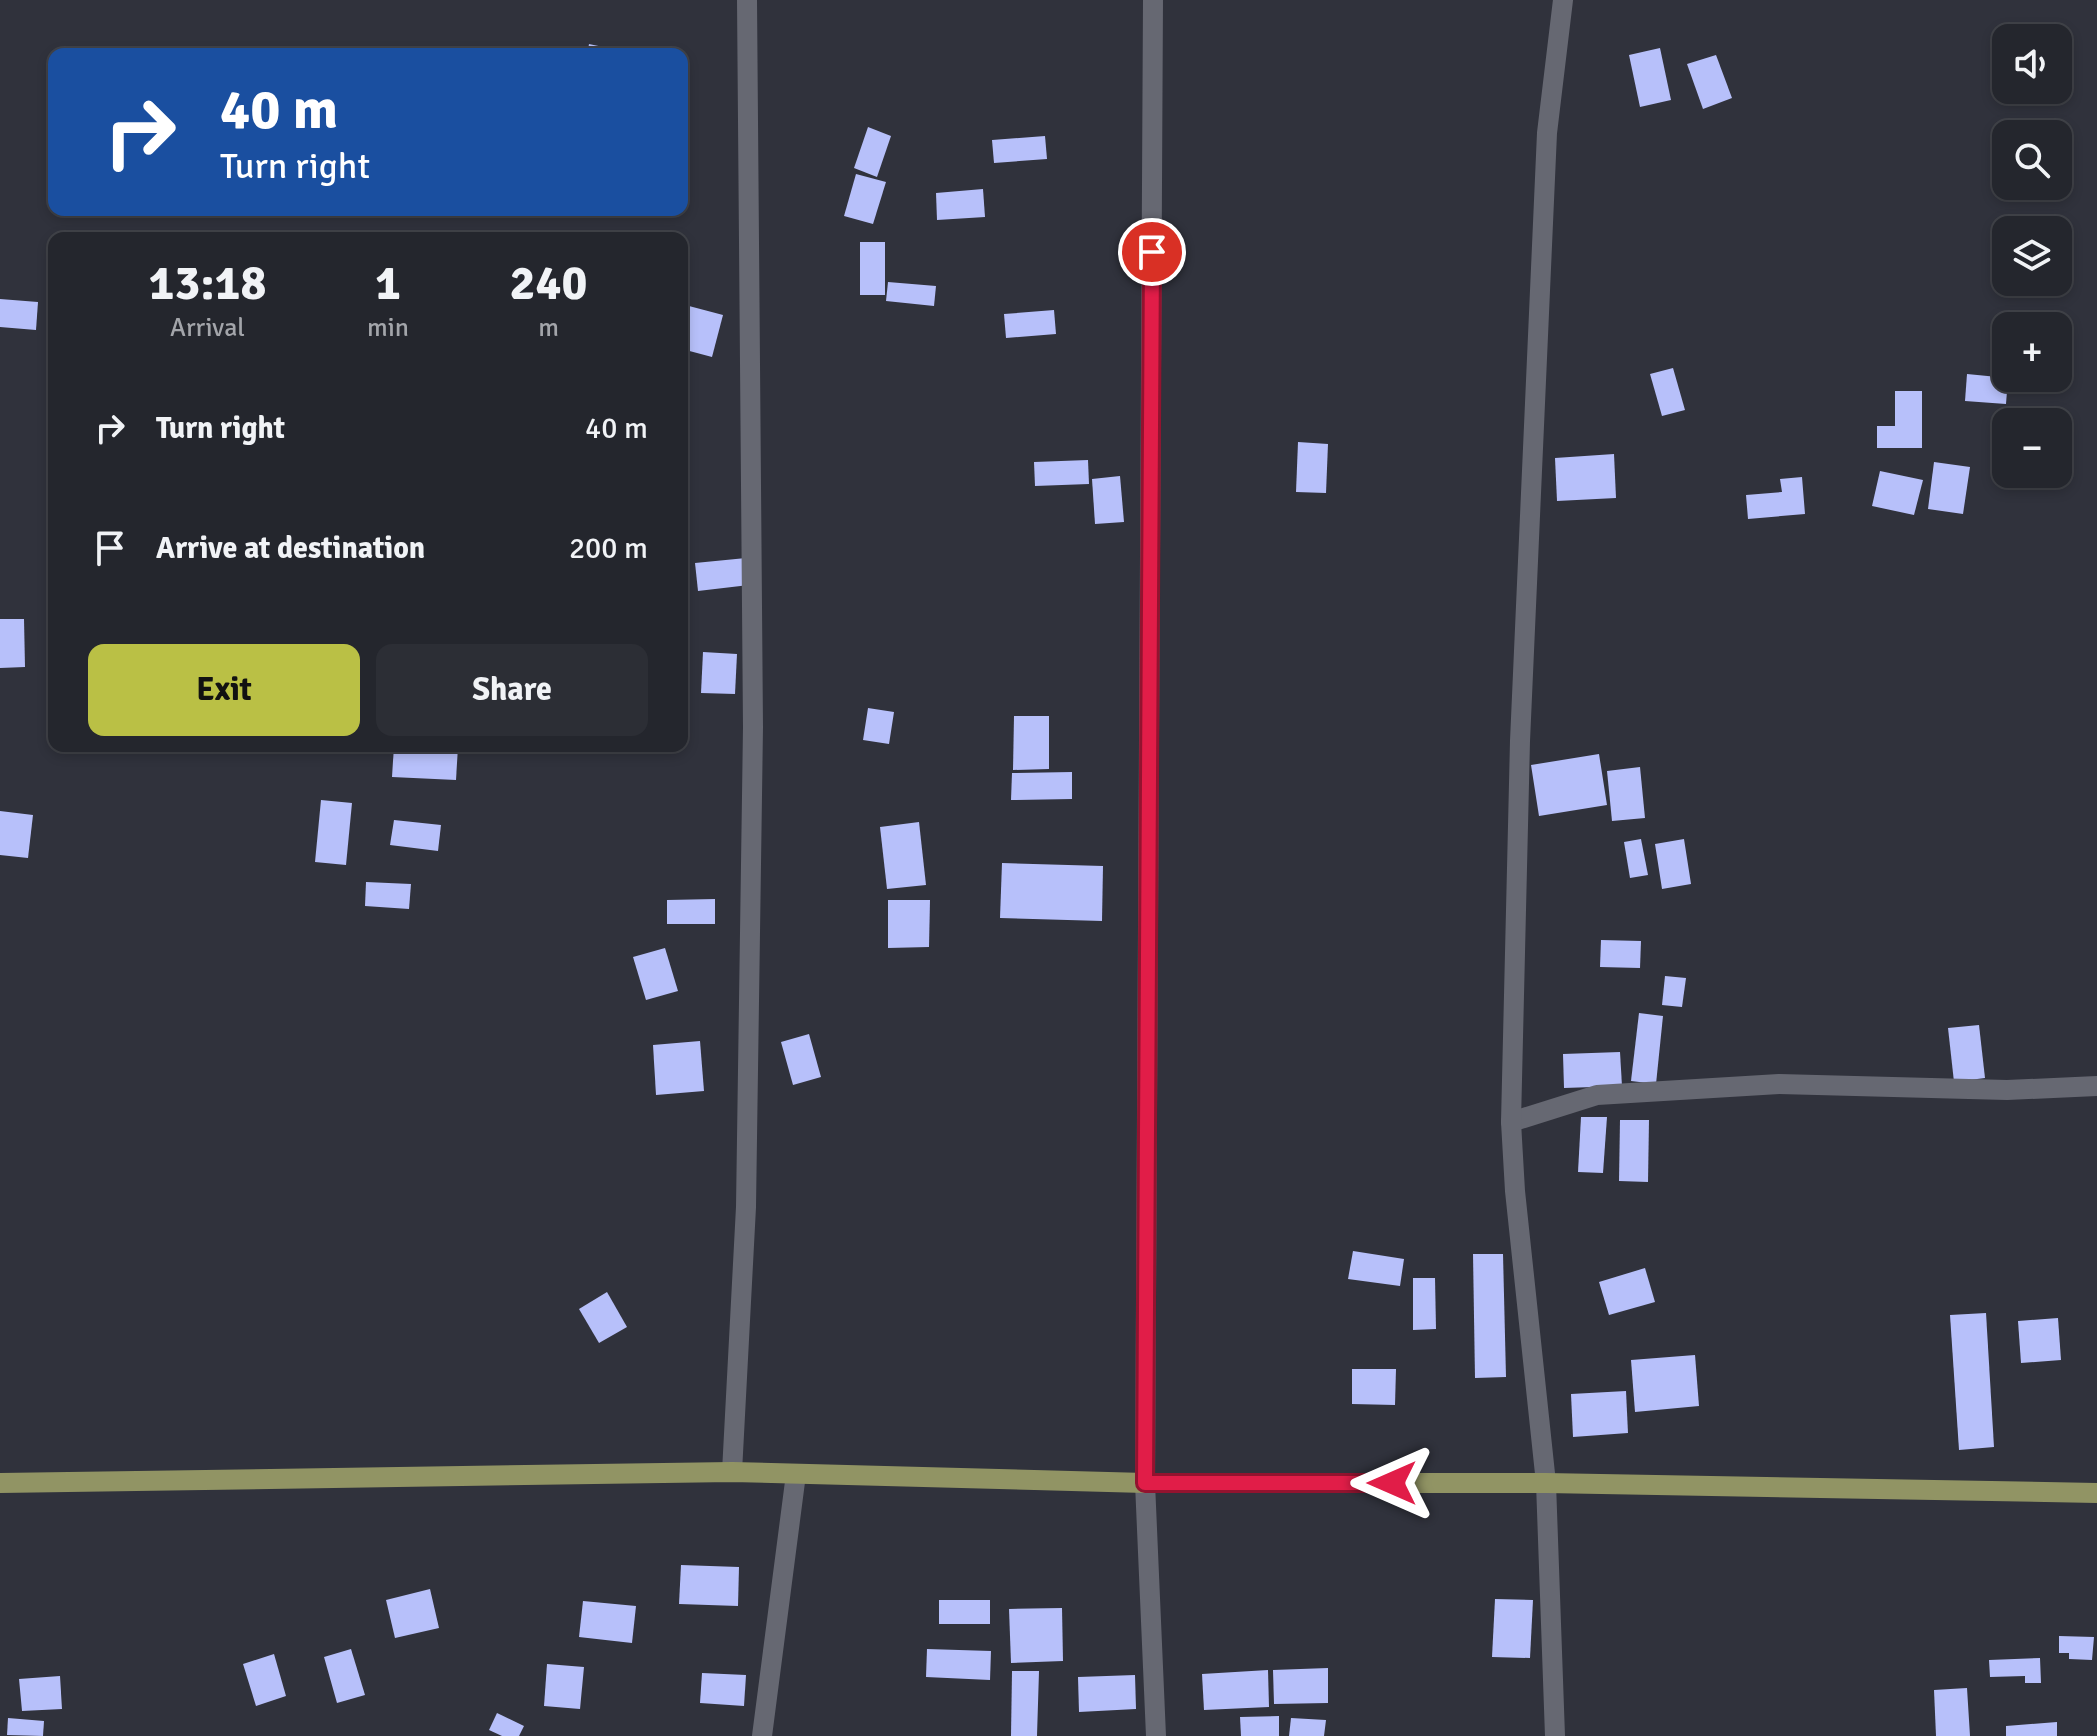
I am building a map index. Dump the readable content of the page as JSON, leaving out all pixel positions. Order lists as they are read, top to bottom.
{
  "page": {
    "map_buttons": ["+", "−"],
    "turn": ["40 m", "Turn right"],
    "eta": [
      "13:18",
      "Arrival",
      "1",
      "min",
      "240",
      "m"
    ],
    "list": [
      {
        "name": "Turn right",
        "value": "40 m"
      },
      {
        "name": "Arrive at destination",
        "value": "200 m"
      }
    ],
    "buttons": ["Exit", "Share"]
  }
}
